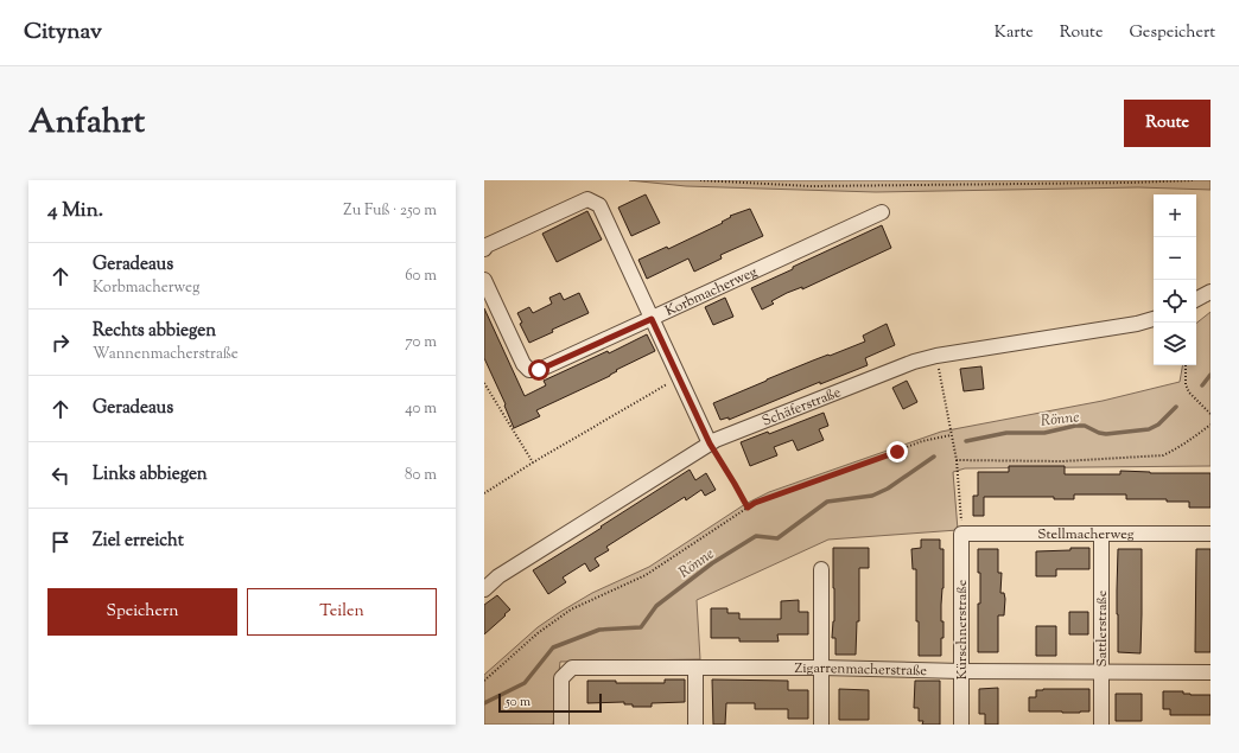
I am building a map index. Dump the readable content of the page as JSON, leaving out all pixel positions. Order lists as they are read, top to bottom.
{
  "streets": {
    "street": [
      "Korbmacherweg",
      "Schäferstraße",
      "Stellmacherweg",
      "Sattlerstraße",
      "Kürschnerstraße",
      "Zigarrenmacherstraße"
    ]
  },
  "crossings": [
    ["Stellmacherweg", "Sattlerstraße"],
    ["Stellmacherweg", "Kürschnerstraße"],
    ["Sattlerstraße", "Zigarrenmacherstraße"],
    ["Kürschnerstraße", "Zigarrenmacherstraße"]
  ],
  "water": ["Rönne"],
  "scale_bar": "50 m",
  "page": {
    "header": "Citynav",
    "nav": ["Karte", "Route", "Gespeichert"],
    "title": "Anfahrt",
    "buttons": [
      "Route",
      ["Speichern", "Teilen"]
    ],
    "heading": ["4 Min.", "Zu Fuß · 250 m"],
    "map_buttons": ["+", "−"],
    "list": [
      ["Geradeaus", "Korbmacherweg", "60 m"],
      ["Rechts abbiegen", "Wannenmacherstraße", "70 m"],
      ["Geradeaus", "40 m"],
      ["Links abbiegen", "80 m"],
      "Ziel erreicht"
    ],
    "scale": "50 m"
  }
}
